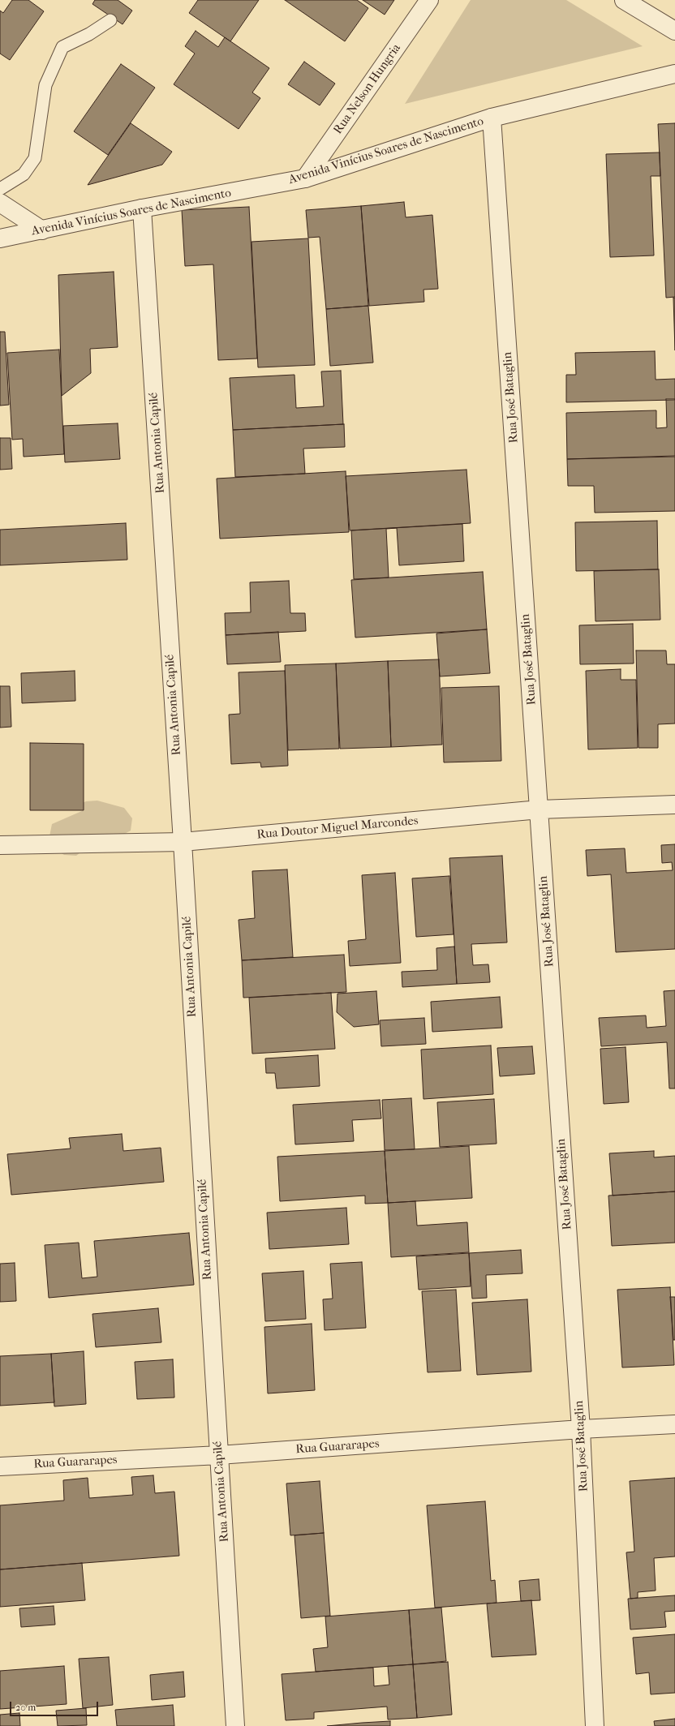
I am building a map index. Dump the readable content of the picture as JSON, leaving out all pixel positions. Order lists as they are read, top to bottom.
{
  "streets": {
    "street": [
      "Rua Nelson Hungria",
      "Avenida Vinícius Soares de Nascimento",
      "Rua José Bataglin",
      "Rua Antonia Capilé",
      "Rua Doutor Miguel Marcondes",
      "Rua Guararapes"
    ]
  },
  "crossings": [
    ["Rua Nelson Hungria", "Avenida Vinícius Soares de Nascimento"],
    ["Avenida Vinícius Soares de Nascimento", "Rua José Bataglin"],
    ["Avenida Vinícius Soares de Nascimento", "Rua Antonia Capilé"],
    ["Rua José Bataglin", "Rua Doutor Miguel Marcondes"],
    ["Rua José Bataglin", "Rua Guararapes"],
    ["Rua Antonia Capilé", "Rua Doutor Miguel Marcondes"],
    ["Rua Antonia Capilé", "Rua Guararapes"]
  ],
  "scale_bar": "20 m"
}
